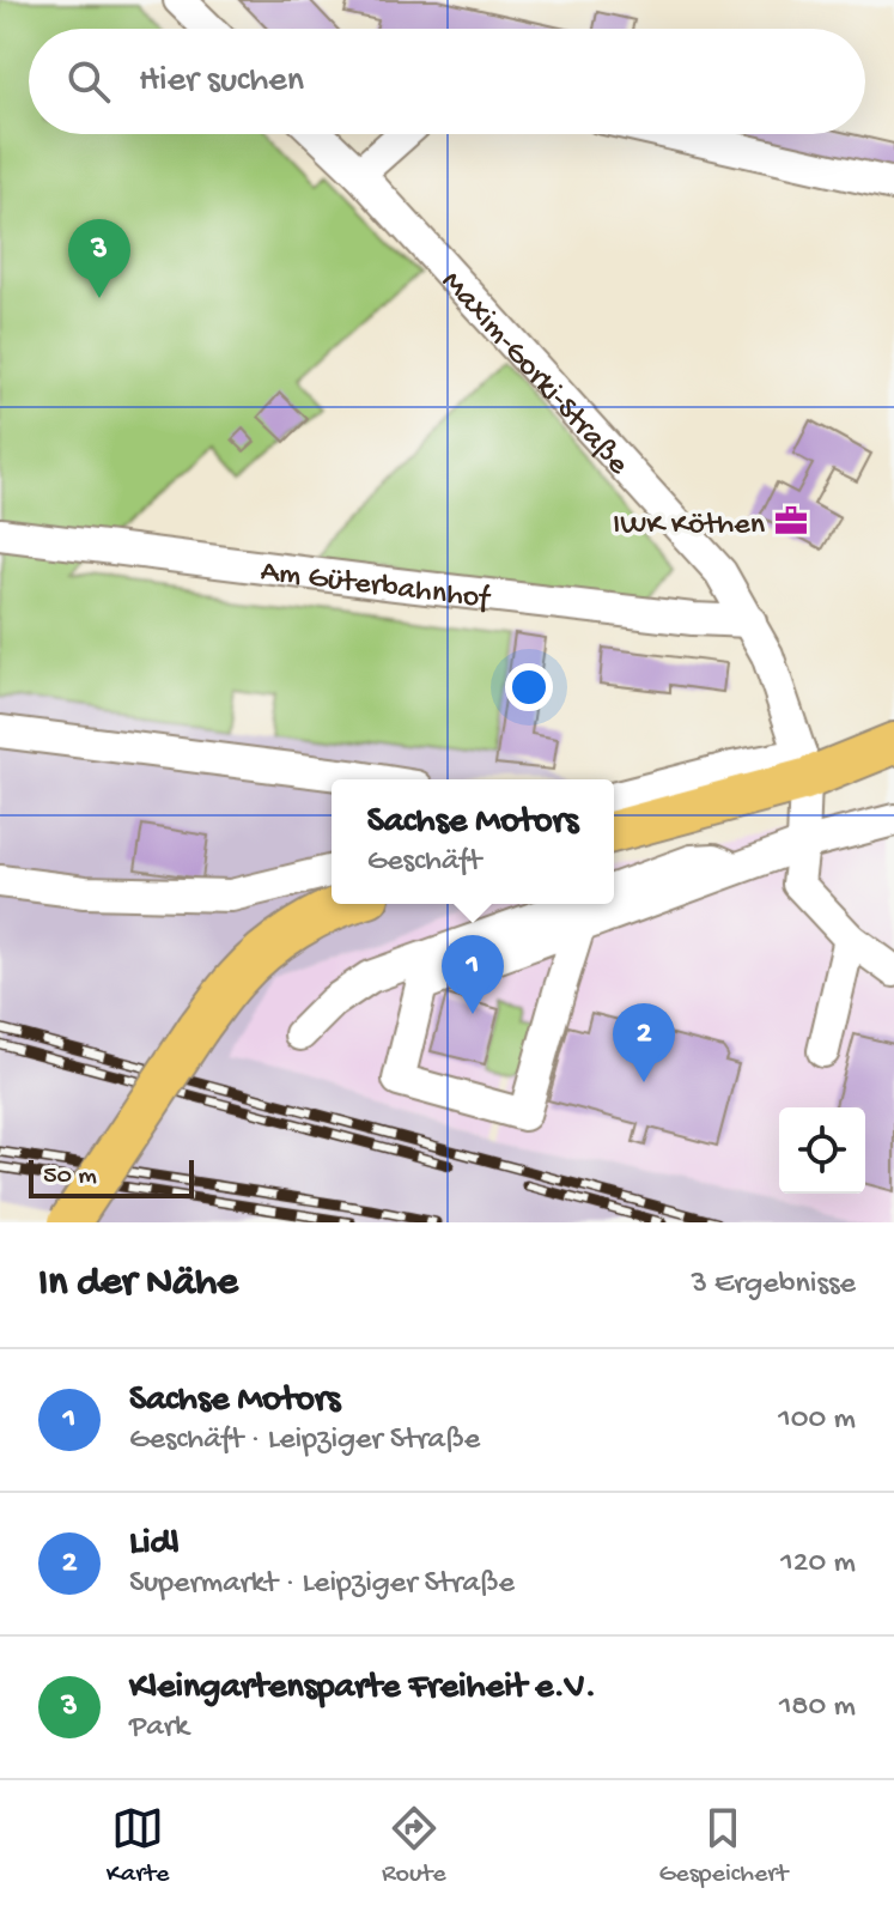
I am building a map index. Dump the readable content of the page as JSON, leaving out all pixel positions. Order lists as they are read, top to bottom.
{
  "streets": {
    "street": ["Maxim-Gorki-Straße", "Am Güterbahnhof"]
  },
  "crossings": [
    ["Maxim-Gorki-Straße", "Am Güterbahnhof"]
  ],
  "places": {
    "office": ["IWK Köthen"]
  },
  "scale_bar": "50 m",
  "page": {
    "search": "Hier suchen",
    "pins": ["3", "1", "2"],
    "popup": ["Sachse Motors", "Geschäft"],
    "scale": "50 m",
    "heading": ["In der Nähe", "3 Ergebnisse"],
    "list": [
      {
        "mark": "1",
        "name": "Sachse Motors",
        "note": "Geschäft · Leipziger Straße",
        "value": "100 m"
      },
      {
        "mark": "2",
        "name": "Lidl",
        "note": "Supermarkt · Leipziger Straße",
        "value": "120 m"
      },
      {
        "mark": "3",
        "name": "Kleingartensparte Freiheit e.V.",
        "note": "Park",
        "value": "180 m"
      }
    ],
    "nav": ["Karte", "Route", "Gespeichert"]
  }
}
